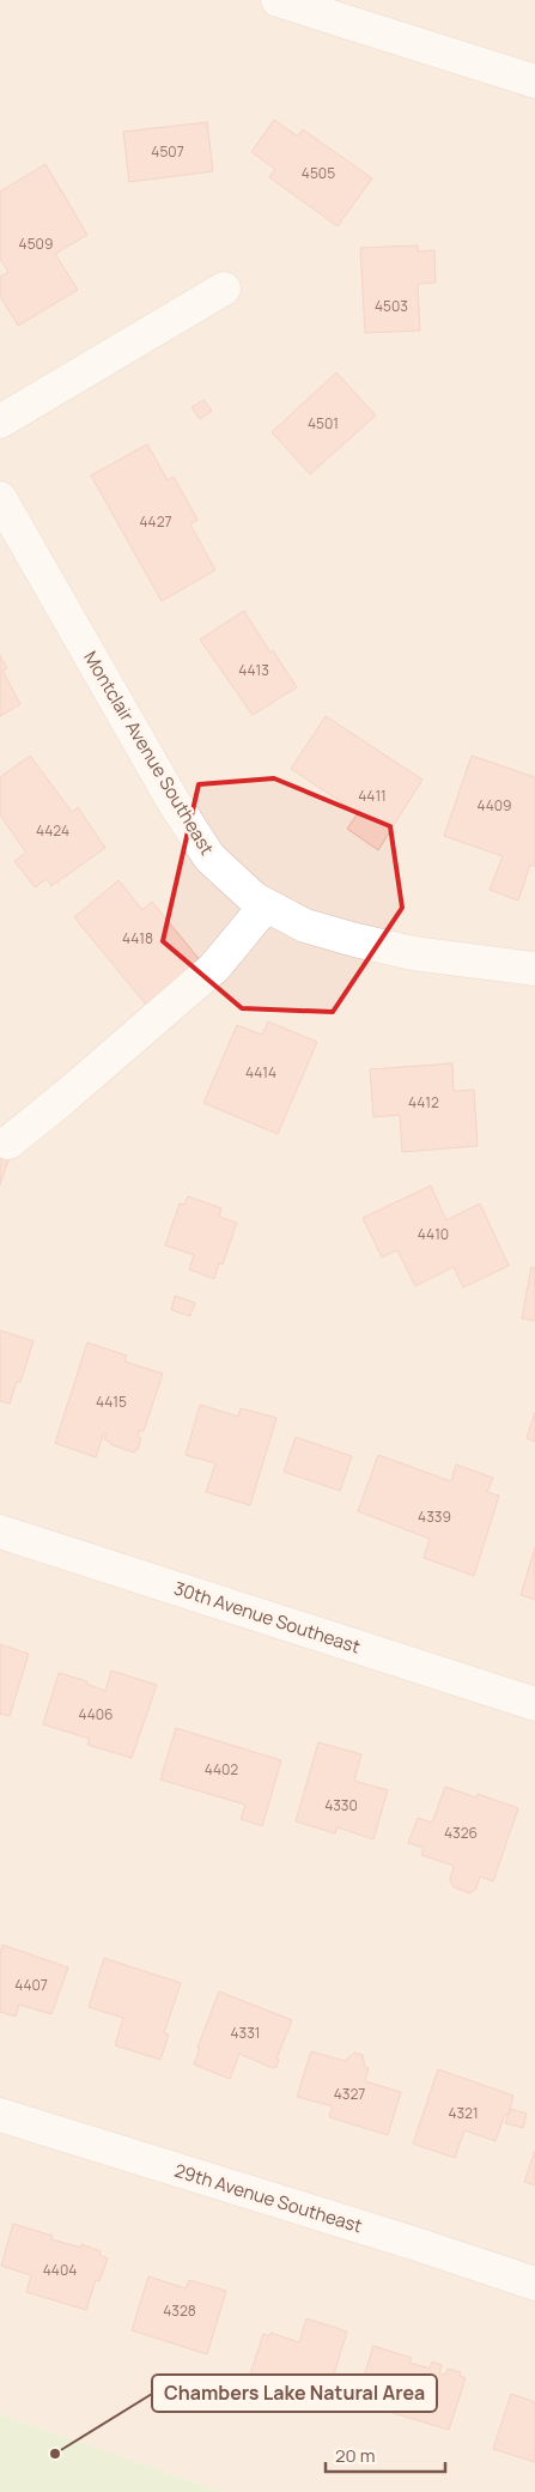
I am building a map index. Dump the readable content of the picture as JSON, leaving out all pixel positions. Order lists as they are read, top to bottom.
{
  "streets": {
    "street": ["Montclair Avenue Southeast", "30th Avenue Southeast", "29th Avenue Southeast"]
  },
  "places": ["Chambers Lake Natural Area"],
  "house_numbers": [
    "4507",
    "4505",
    "4509",
    "4503",
    "4501",
    "4427",
    "4413",
    "4411",
    "4409",
    "4424",
    "4418",
    "4414",
    "4412",
    "4410",
    "4415",
    "4339",
    "4406",
    "4402",
    "4330",
    "4326",
    "4407",
    "4331",
    "4327",
    "4321",
    "4404",
    "4328"
  ],
  "scale_bar": "20 m"
}
